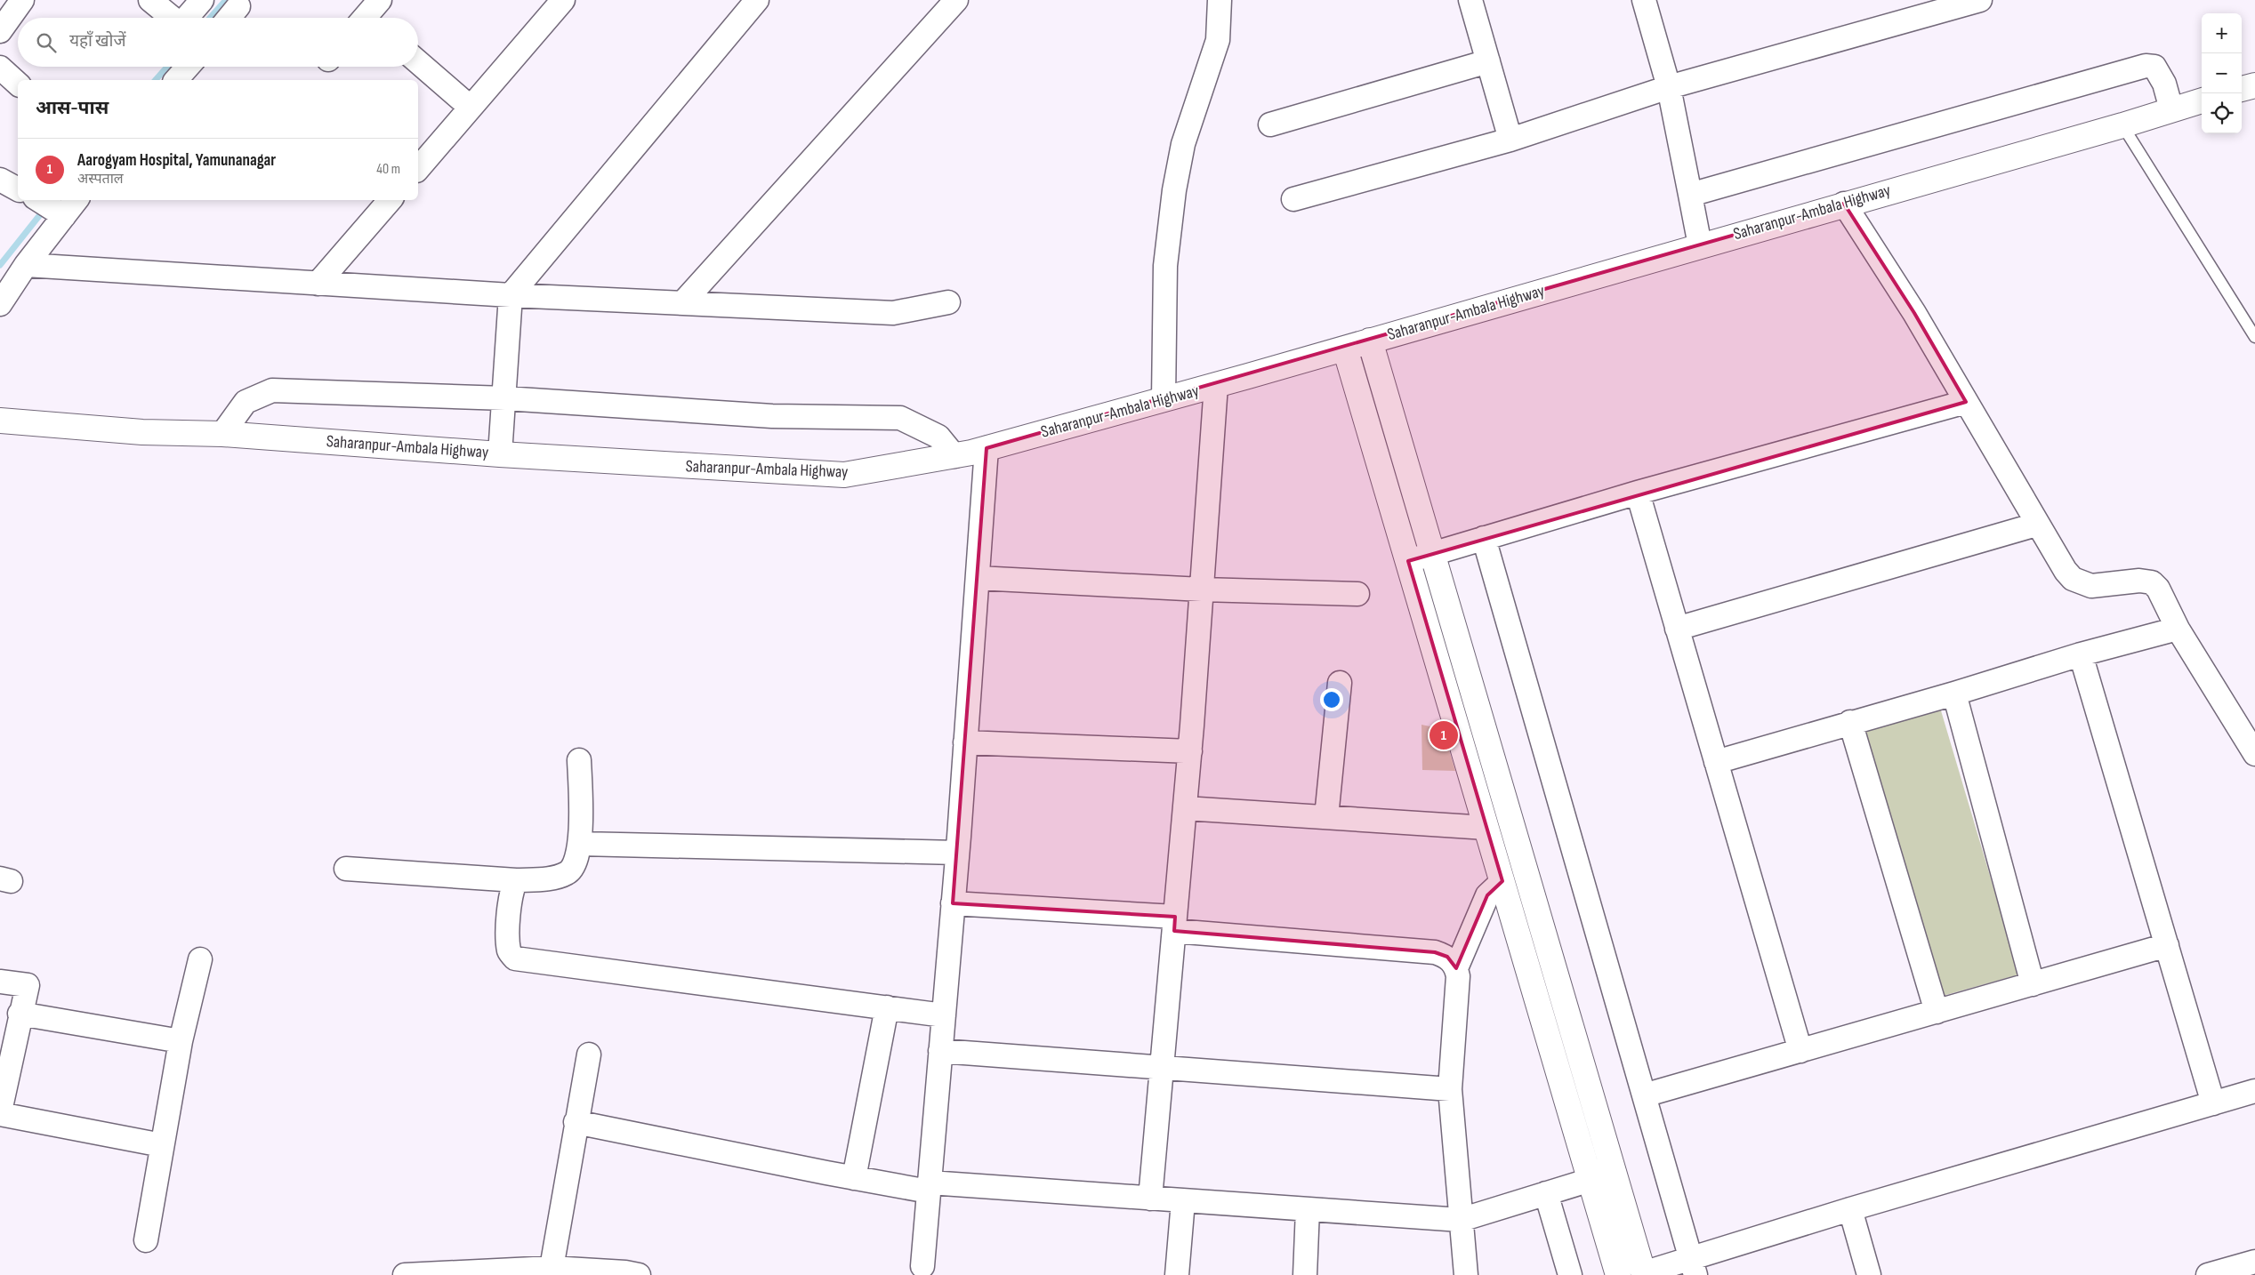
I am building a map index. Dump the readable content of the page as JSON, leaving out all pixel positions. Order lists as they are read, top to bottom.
{
  "streets": {
    "main road": ["Saharanpur-Ambala Highway"]
  },
  "page": {
    "map_buttons": ["+", "−"],
    "search": "यहाँ खोजें",
    "heading": "आस-पास",
    "list": [
      {
        "mark": "1",
        "name": "Aarogyam Hospital, Yamunanagar",
        "note": "अस्पताल",
        "value": "40 m"
      }
    ],
    "pins": "1"
  }
}
